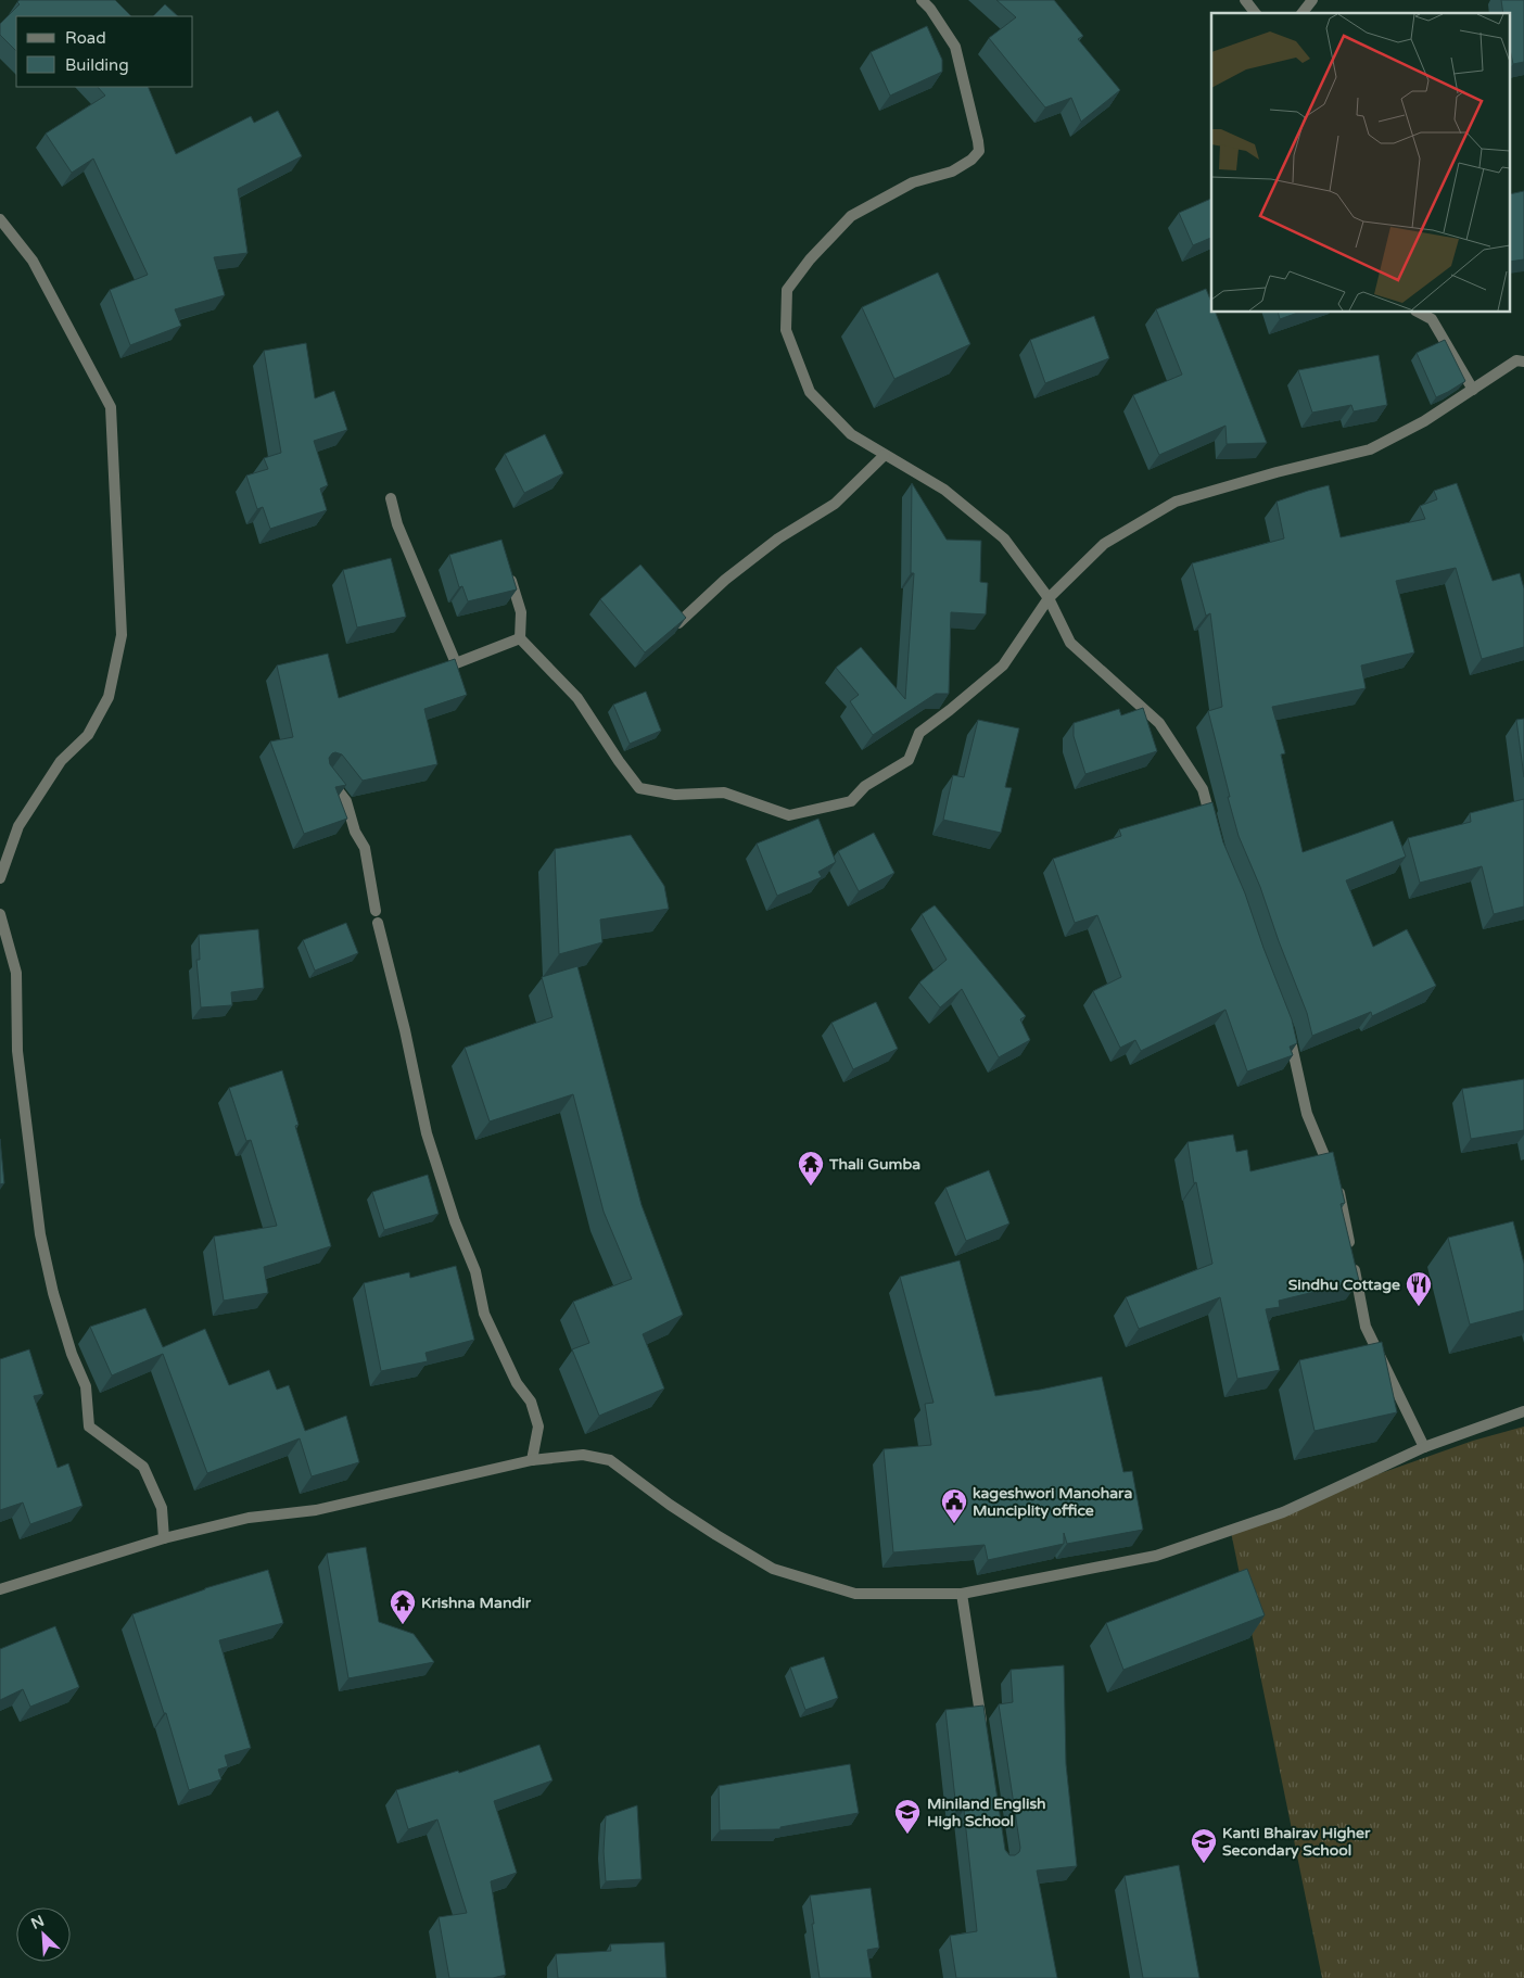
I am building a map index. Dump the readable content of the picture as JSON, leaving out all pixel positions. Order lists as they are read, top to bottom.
{
  "places": {
    "temple": ["Thali Gumba", "Krishna Mandir"],
    "restaurant": ["Sindhu Cottage"],
    "public building": ["kageshwori Manohara Munciplity office"],
    "school or university": ["Miniland English High School", "Kanti Bhairav Higher Secondary School"]
  },
  "legend": ["Road", "Building"],
  "north": "top left"
}
